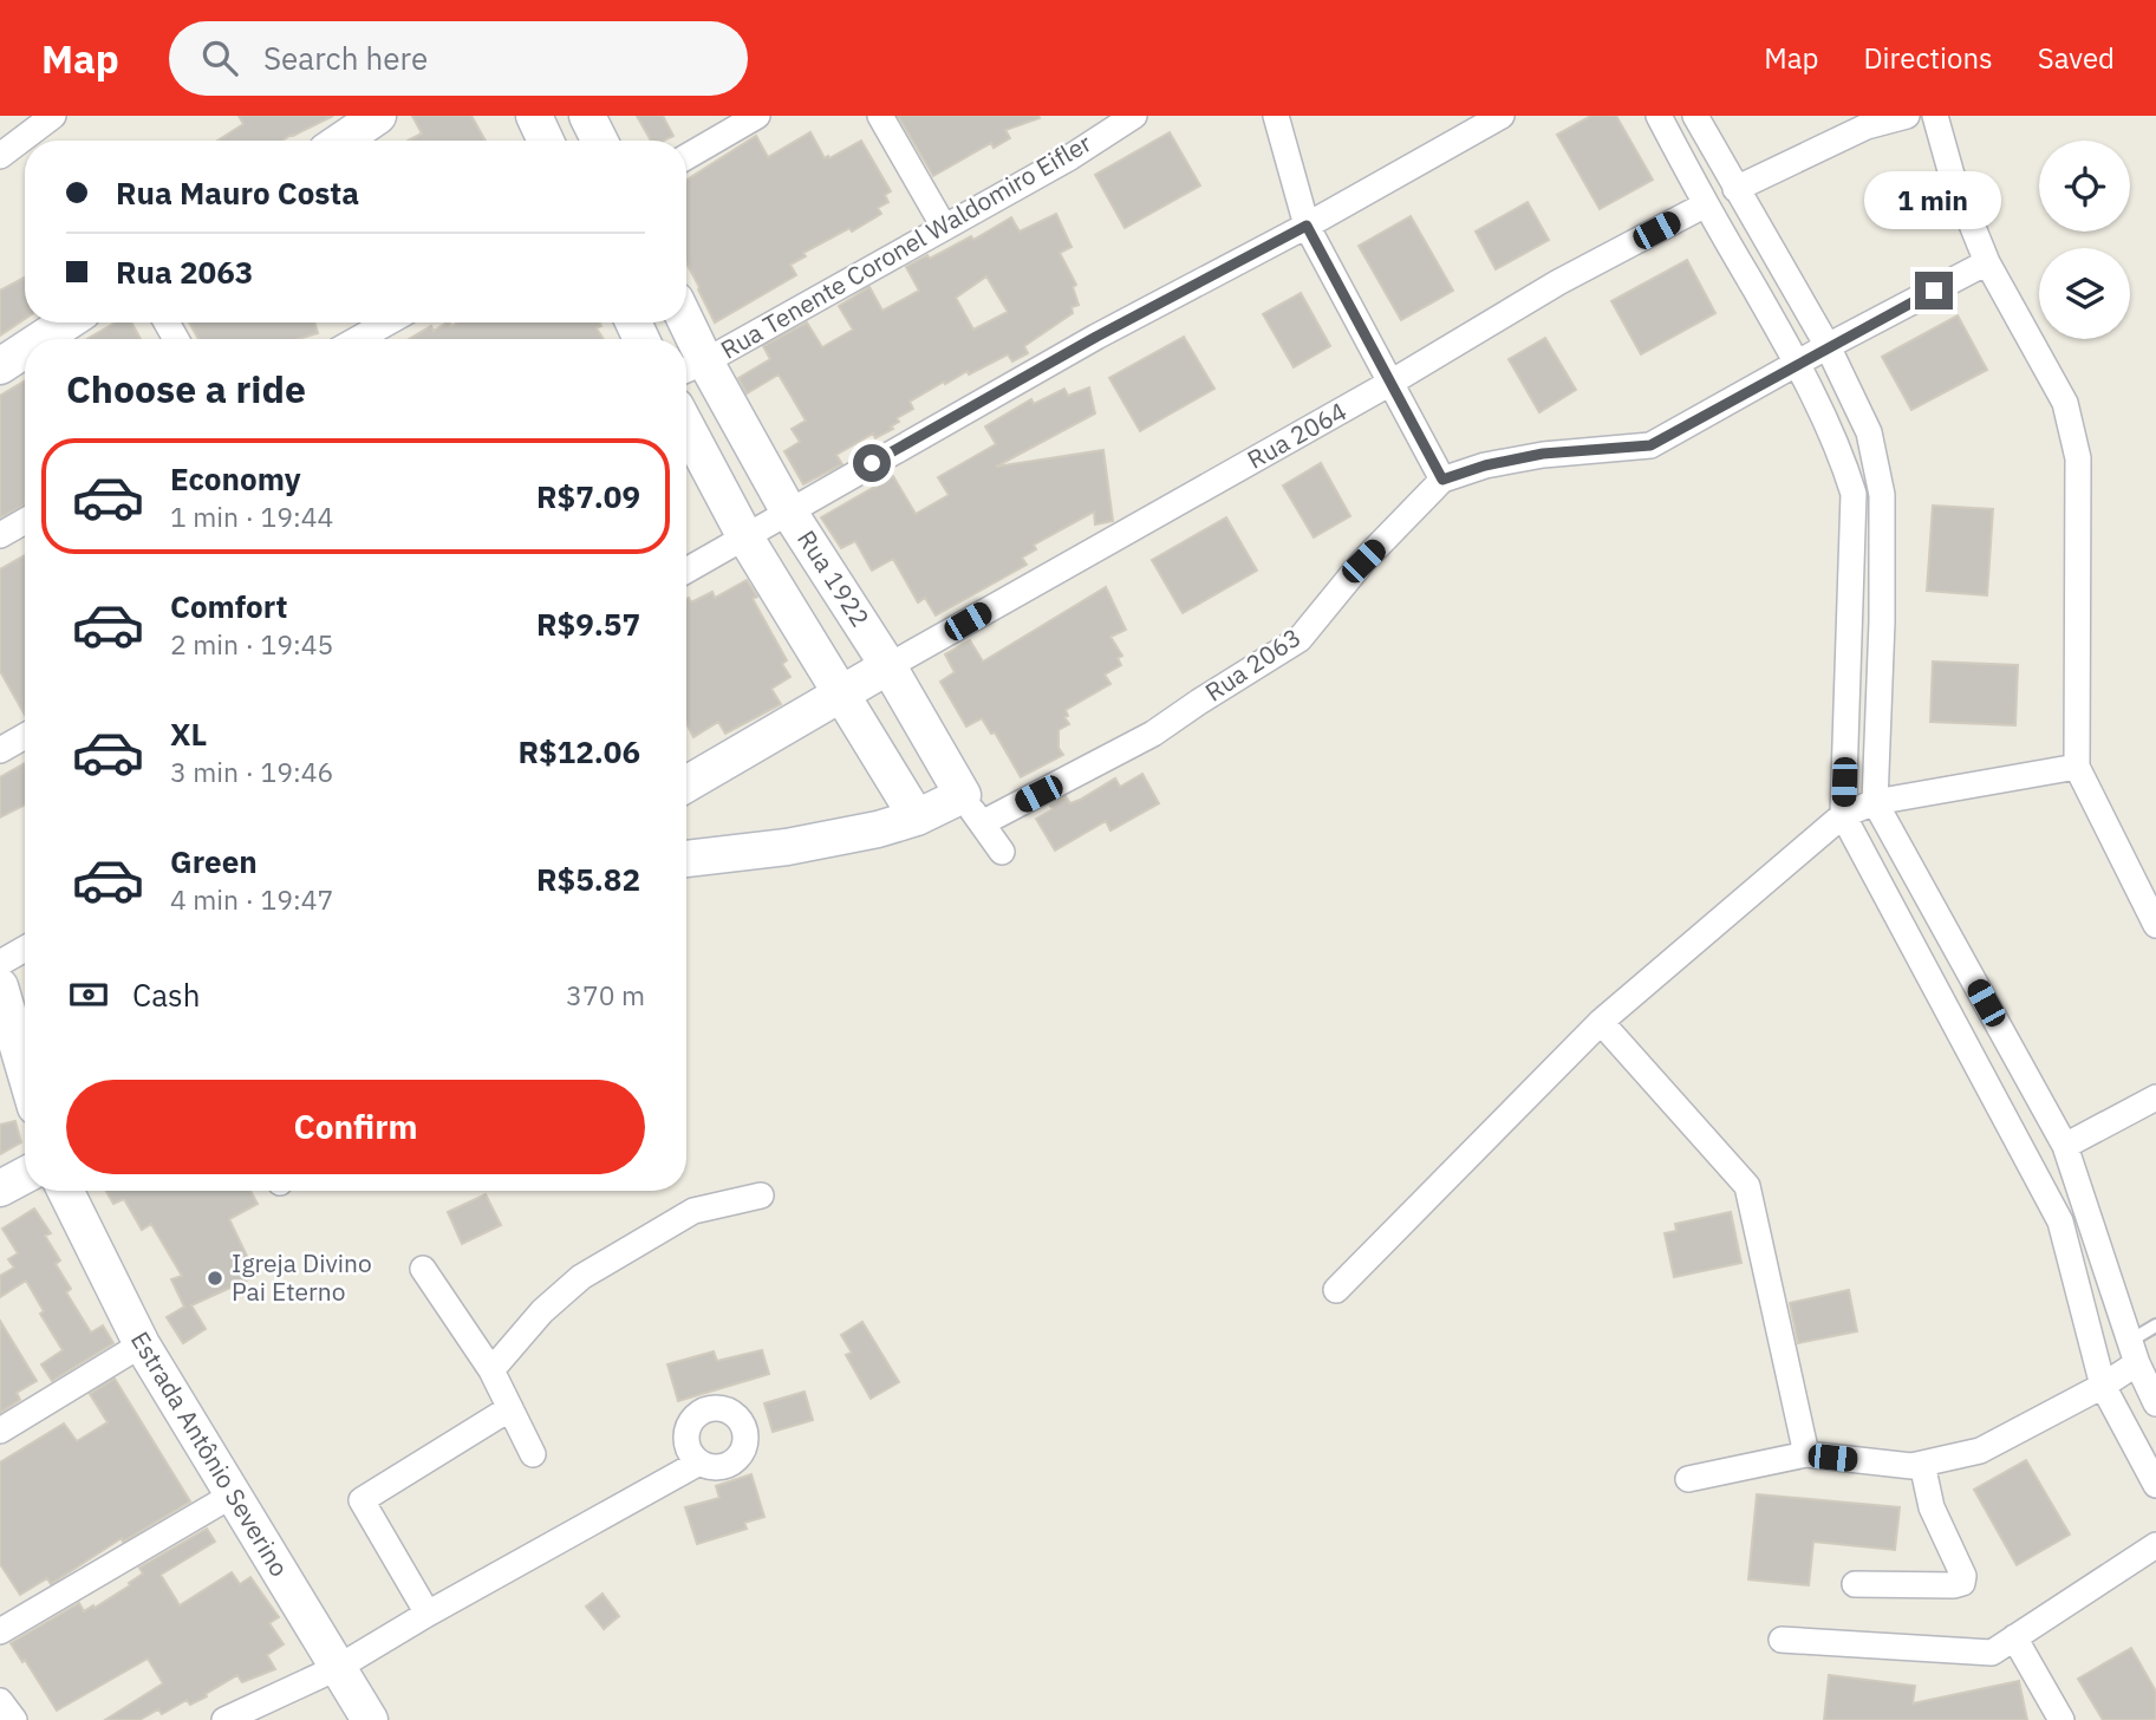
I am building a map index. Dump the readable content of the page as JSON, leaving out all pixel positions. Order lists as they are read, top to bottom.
{
  "streets": {
    "street": [
      "Rua Tenente Coronel Waldomiro Eifler",
      "Rua 2064",
      "Rua 1922",
      "Rua 2063",
      "Estrada Antônio Severino"
    ]
  },
  "crossings": [
    ["Rua Tenente Coronel Waldomiro Eifler", "Rua 1922"],
    ["Rua 2064", "Rua 1922"],
    ["Rua 1922", "Rua 2063"]
  ],
  "places": ["Igreja Divino Pai Eterno"],
  "page": {
    "header": "Map",
    "search": "Search here",
    "nav": ["Map", "Directions", "Saved"],
    "banner": ["Rua Mauro Costa", "Rua 2063"],
    "bubble": "1 min",
    "heading": "Choose a ride",
    "list": [
      {
        "name": "Economy",
        "note": "1 min · 19:44",
        "value": "R$7.09"
      },
      {
        "name": "Comfort",
        "note": "2 min · 19:45",
        "value": "R$9.57"
      },
      {
        "name": "XL",
        "note": "3 min · 19:46",
        "value": "R$12.06"
      },
      {
        "name": "Green",
        "note": "4 min · 19:47",
        "value": "R$5.82"
      }
    ],
    "pay": ["Cash", "370 m"],
    "buttons": "Confirm"
  }
}
